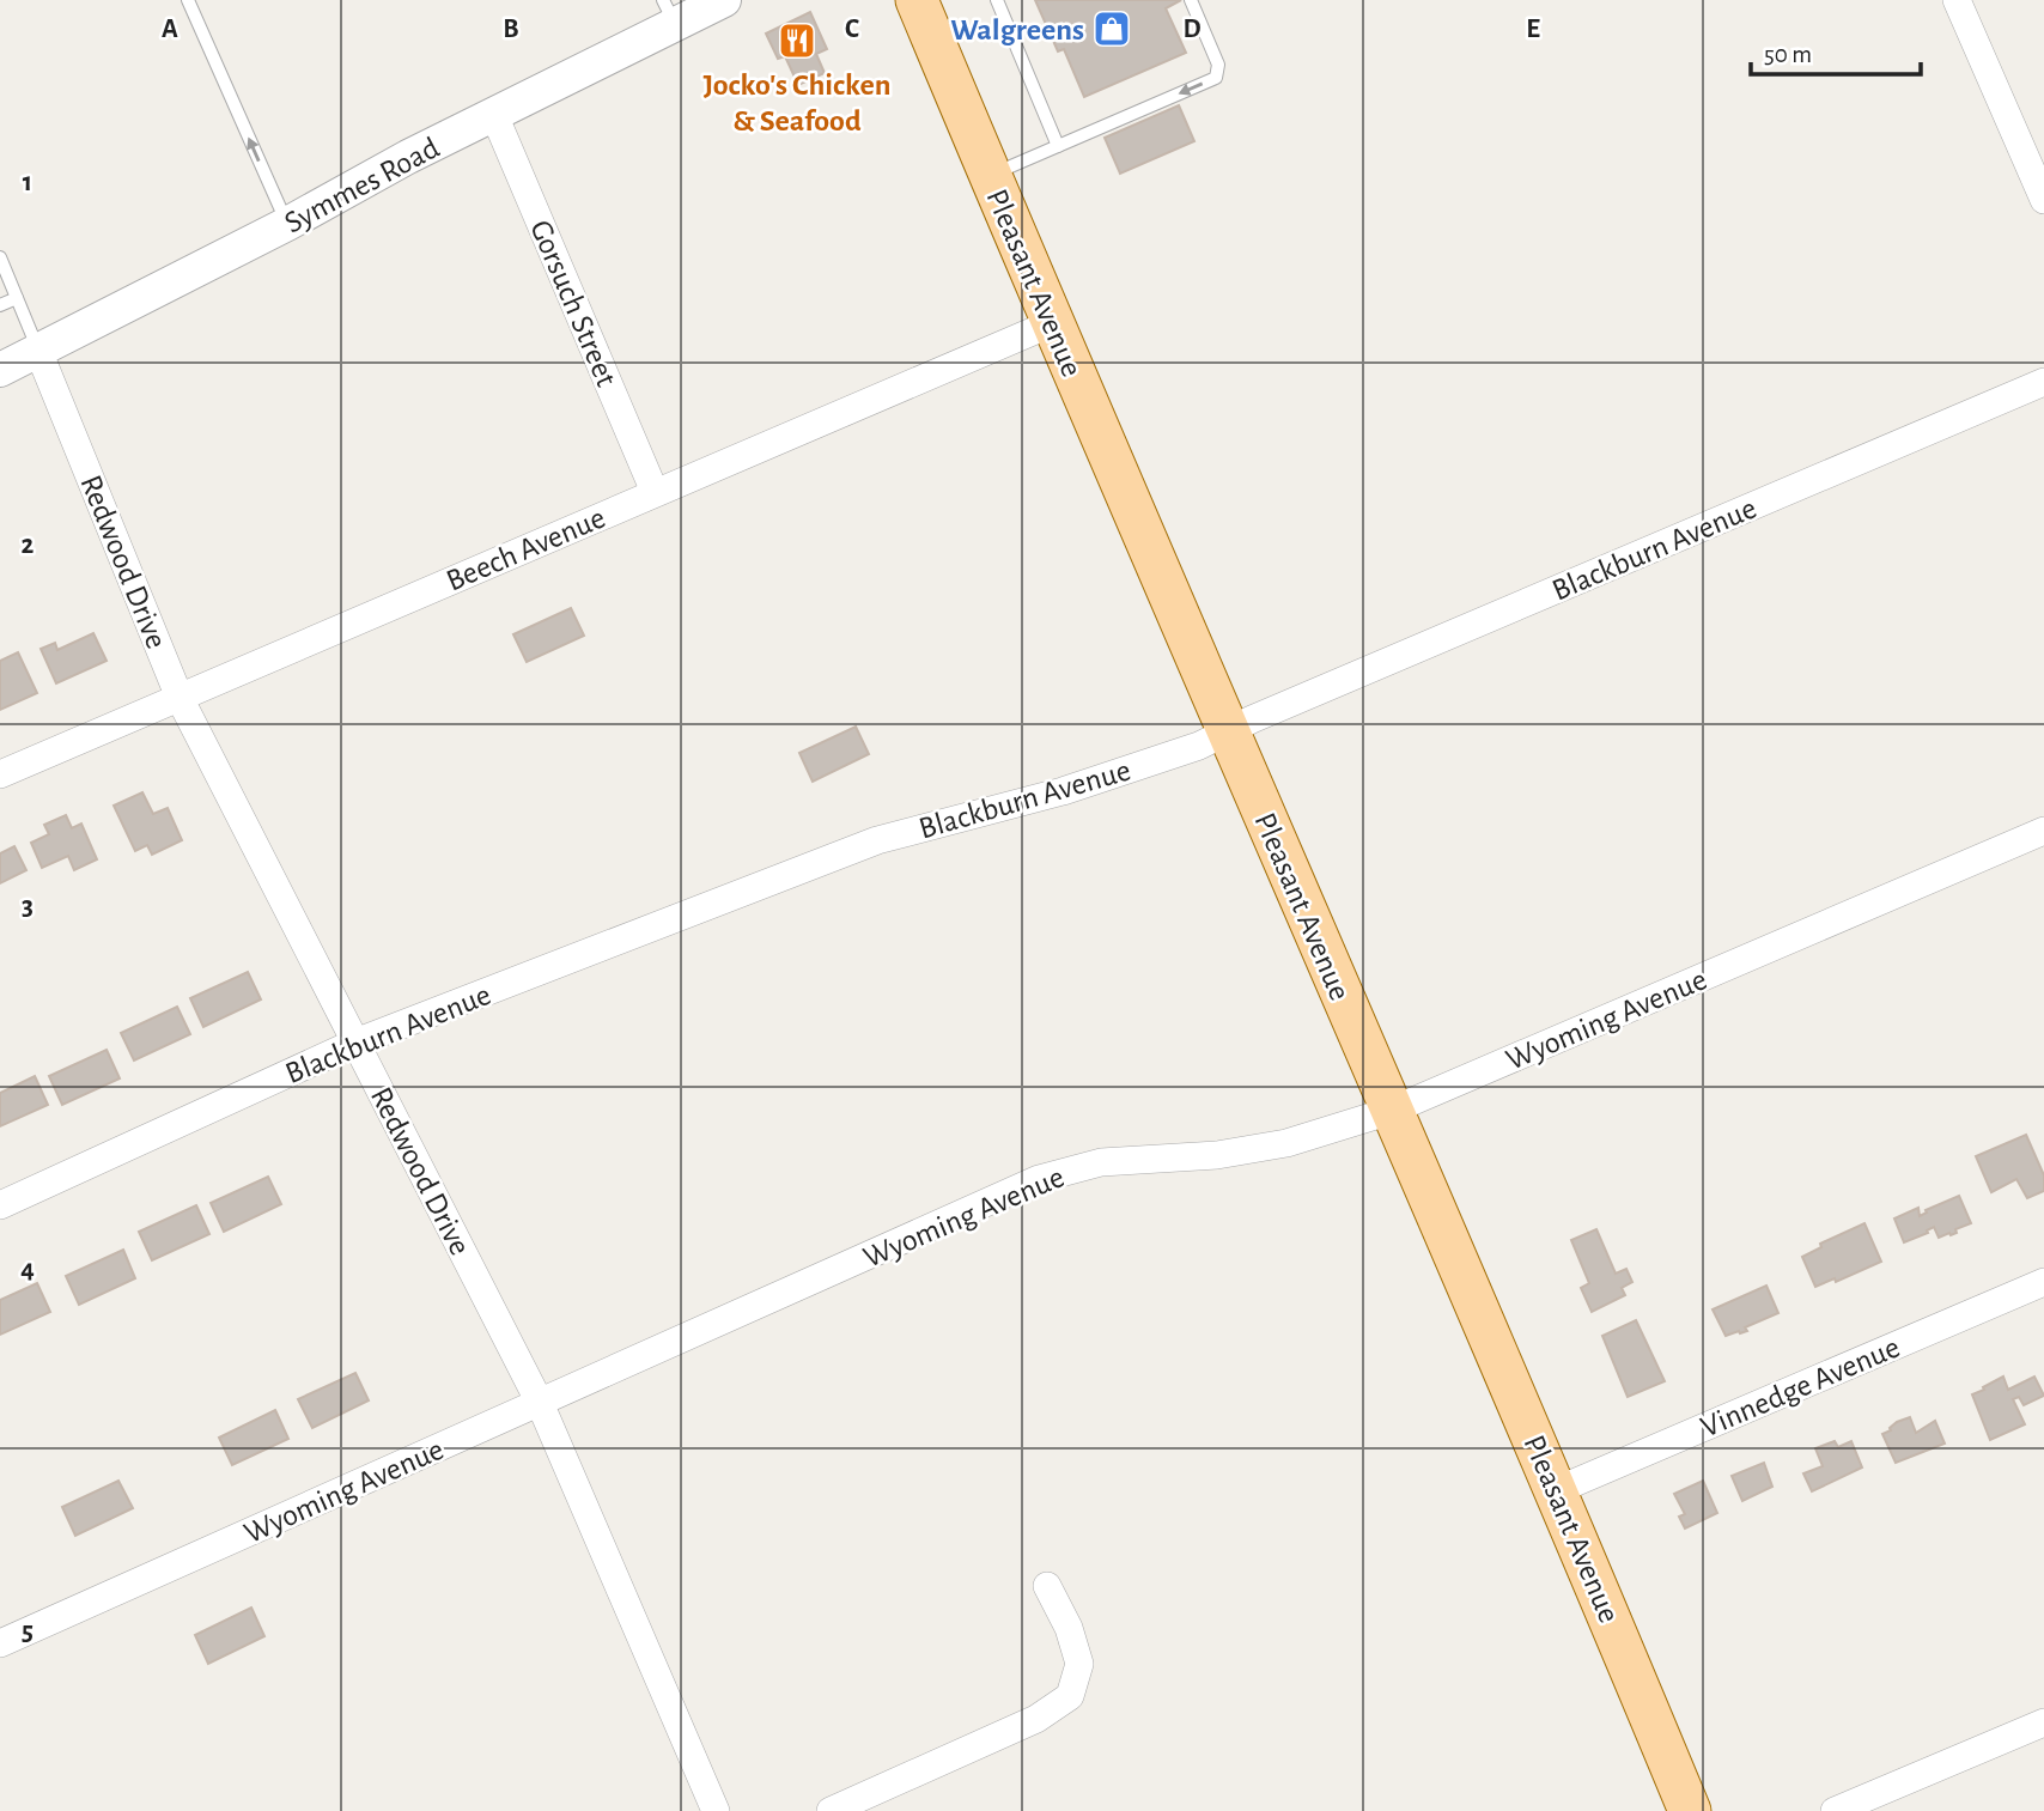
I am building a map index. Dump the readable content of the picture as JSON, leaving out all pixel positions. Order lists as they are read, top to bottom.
{
  "streets": {
    "main road": ["Pleasant Avenue"],
    "street": [
      "Symmes Road",
      "Gorsuch Street",
      "Beech Avenue",
      "Blackburn Avenue",
      "Redwood Drive",
      "Wyoming Avenue",
      "Vinnedge Avenue"
    ]
  },
  "crossings": [
    ["Symmes Road", "Gorsuch Street"],
    ["Symmes Road", "Redwood Drive"],
    ["Pleasant Avenue", "Beech Avenue"],
    ["Pleasant Avenue", "Blackburn Avenue"],
    ["Pleasant Avenue", "Wyoming Avenue"],
    ["Pleasant Avenue", "Vinnedge Avenue"],
    ["Gorsuch Street", "Beech Avenue"],
    ["Beech Avenue", "Redwood Drive"],
    ["Blackburn Avenue", "Redwood Drive"],
    ["Redwood Drive", "Wyoming Avenue"]
  ],
  "places": {
    "shop": ["Walgreens"],
    "restaurant": ["Jocko's Chicken & Seafood"]
  },
  "scale_bar": "50 m",
  "grid": {
    "columns": [
      "A",
      "B",
      "C",
      "D",
      "E"
    ],
    "rows": [
      "1",
      "2",
      "3",
      "4",
      "5"
    ]
  }
}
